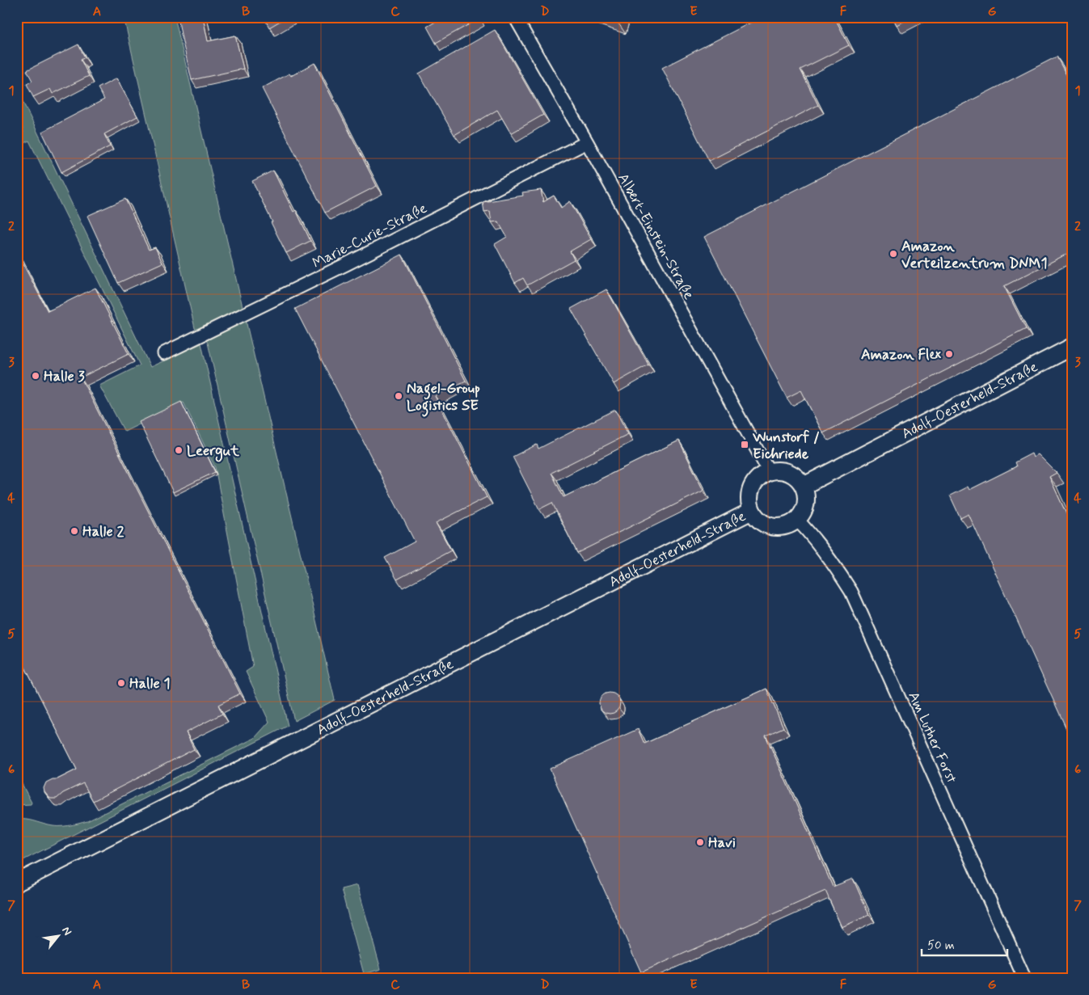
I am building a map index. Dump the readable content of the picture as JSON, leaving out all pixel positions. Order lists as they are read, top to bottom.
{
  "streets": {
    "street": [
      "Marie-Curie-Straße",
      "Albert-Einstein-Straße",
      "Adolf-Oesterheld-Straße",
      "Am Luther Forst"
    ]
  },
  "crossings": [
    ["Marie-Curie-Straße", "Albert-Einstein-Straße"],
    ["Albert-Einstein-Straße", "Adolf-Oesterheld-Straße"],
    ["Albert-Einstein-Straße", "Am Luther Forst"],
    ["Adolf-Oesterheld-Straße", "Am Luther Forst"]
  ],
  "places": {
    "other": [
      "Amazon Verteilzentrum DNM1",
      "Amazon Flex",
      "Halle 3",
      "Nagel-Group Logistics SE",
      "Leergut",
      "Halle 2",
      "Halle 1",
      "Havi"
    ],
    "transit": ["Wunstorf / Eichriede"]
  },
  "scale_bar": "50 m",
  "north": "top right",
  "grid": {
    "columns": [
      "A",
      "B",
      "C",
      "D",
      "E",
      "F",
      "G"
    ],
    "rows": [
      "1",
      "2",
      "3",
      "4",
      "5",
      "6",
      "7"
    ]
  }
}
